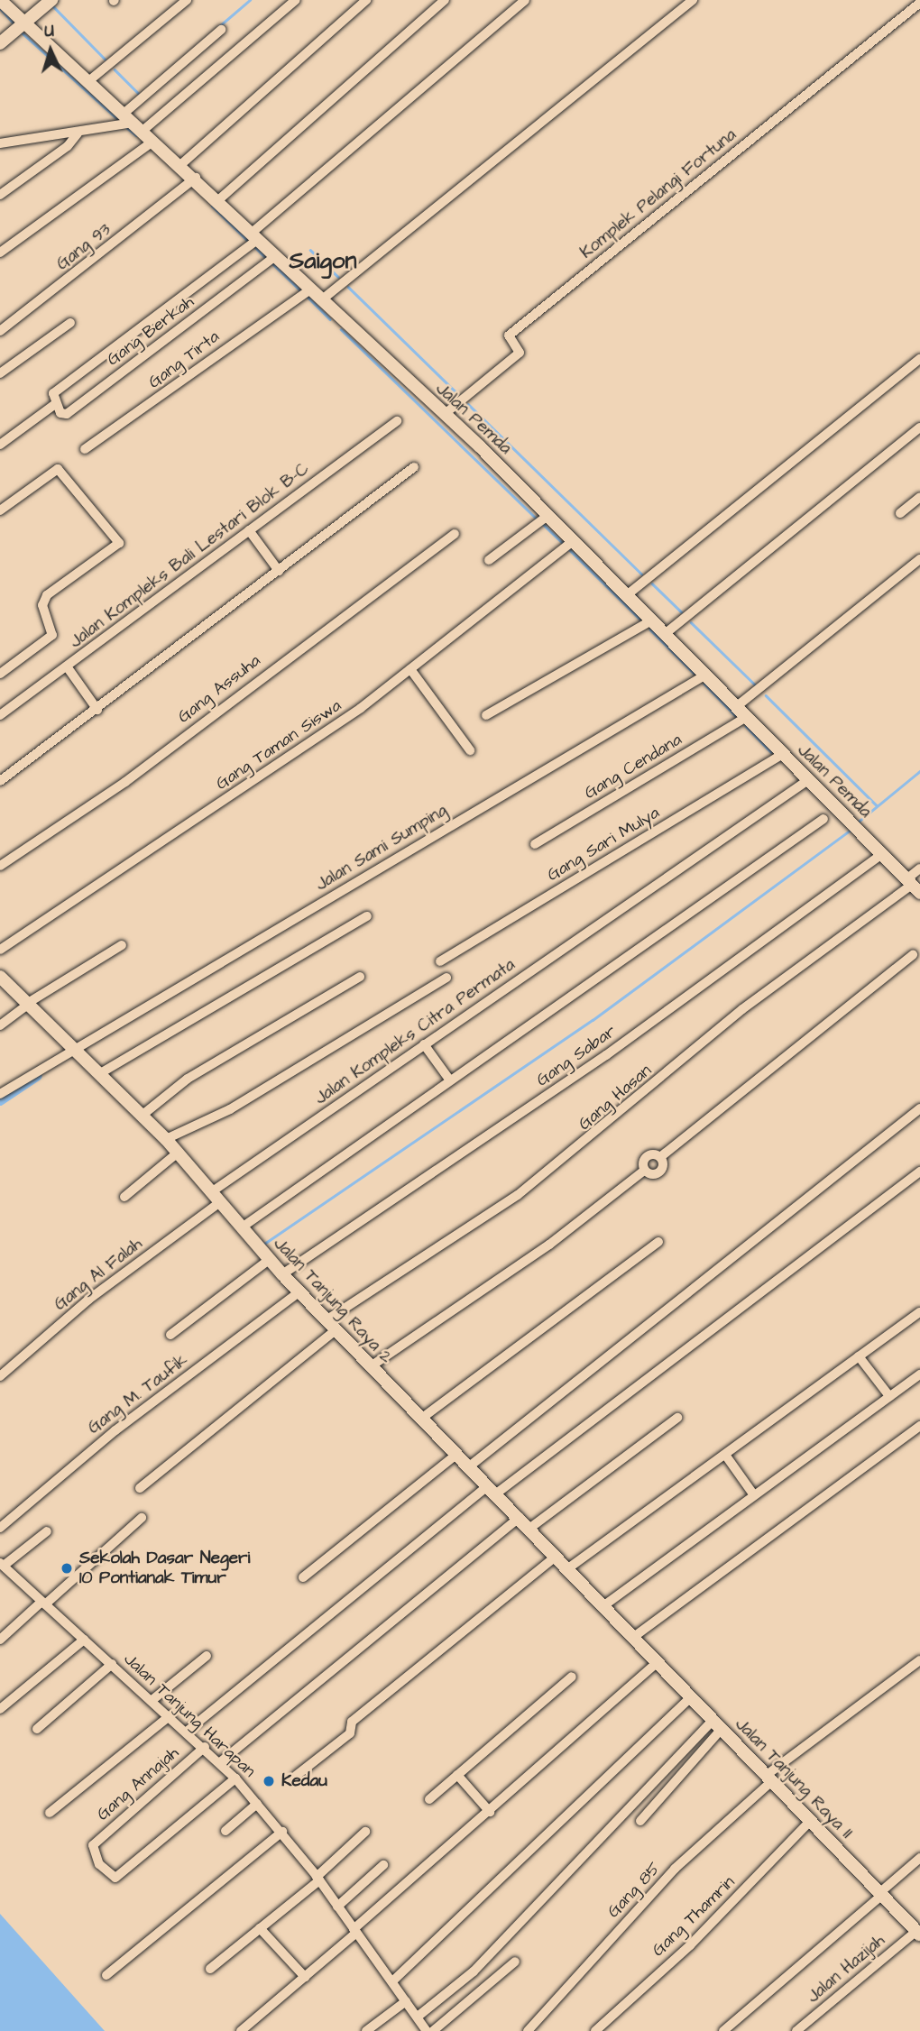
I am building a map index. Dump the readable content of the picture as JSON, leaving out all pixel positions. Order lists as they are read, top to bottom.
{
  "streets": {
    "street": [
      "Komplek Pelangi Fortuna",
      "Gang 93",
      "Gang Berkah",
      "Gang Tirta",
      "Jalan Pemda",
      "Jalan Kompleks Bali Lestari Blok B-C",
      "Gang Assuha",
      "Gang Taman Siswa",
      "Gang Cendana",
      "Gang Sari Mulya",
      "Jalan Sami Sumping",
      "Jalan Kompleks Citra Permata",
      "Gang Sabar",
      "Gang Hasan",
      "Gang Al Falah",
      "Jalan Tanjung Raya 2",
      "Gang M. Taufik",
      "Jalan Tanjung Harapan",
      "Jalan Tanjung Raya II",
      "Gang Annajah",
      "Gang 85",
      "Gang Thamrin",
      "Jalan Hazijah"
    ]
  },
  "crossings": [
    ["Komplek Pelangi Fortuna", "Jalan Pemda"],
    ["Gang 93", "Jalan Pemda"],
    ["Gang Berkah", "Jalan Pemda"],
    ["Gang Tirta", "Jalan Pemda"],
    ["Jalan Pemda", "Gang Taman Siswa"],
    ["Jalan Pemda", "Gang Cendana"],
    ["Jalan Pemda", "Gang Sari Mulya"],
    ["Jalan Pemda", "Jalan Sami Sumping"],
    ["Jalan Pemda", "Jalan Kompleks Citra Permata"],
    ["Jalan Pemda", "Gang Sabar"],
    ["Jalan Pemda", "Gang Hasan"],
    ["Jalan Sami Sumping", "Jalan Tanjung Raya 2"],
    ["Jalan Kompleks Citra Permata", "Gang Al Falah"],
    ["Jalan Kompleks Citra Permata", "Jalan Tanjung Raya 2"],
    ["Gang Sabar", "Jalan Tanjung Raya 2"],
    ["Gang Hasan", "Jalan Tanjung Raya 2"],
    ["Gang Al Falah", "Jalan Tanjung Raya 2"],
    ["Jalan Tanjung Raya 2", "Gang M. Taufik"],
    ["Jalan Tanjung Raya 2", "Jalan Tanjung Raya II"],
    ["Jalan Tanjung Harapan", "Gang Annajah"],
    ["Jalan Tanjung Raya II", "Gang 85"],
    ["Jalan Tanjung Raya II", "Gang Thamrin"],
    ["Jalan Tanjung Raya II", "Jalan Hazijah"]
  ],
  "districts": ["Saigon"],
  "places": ["Sekolah Dasar Negeri 10 Pontianak Timur", "Kedau"],
  "north": "top"
}
